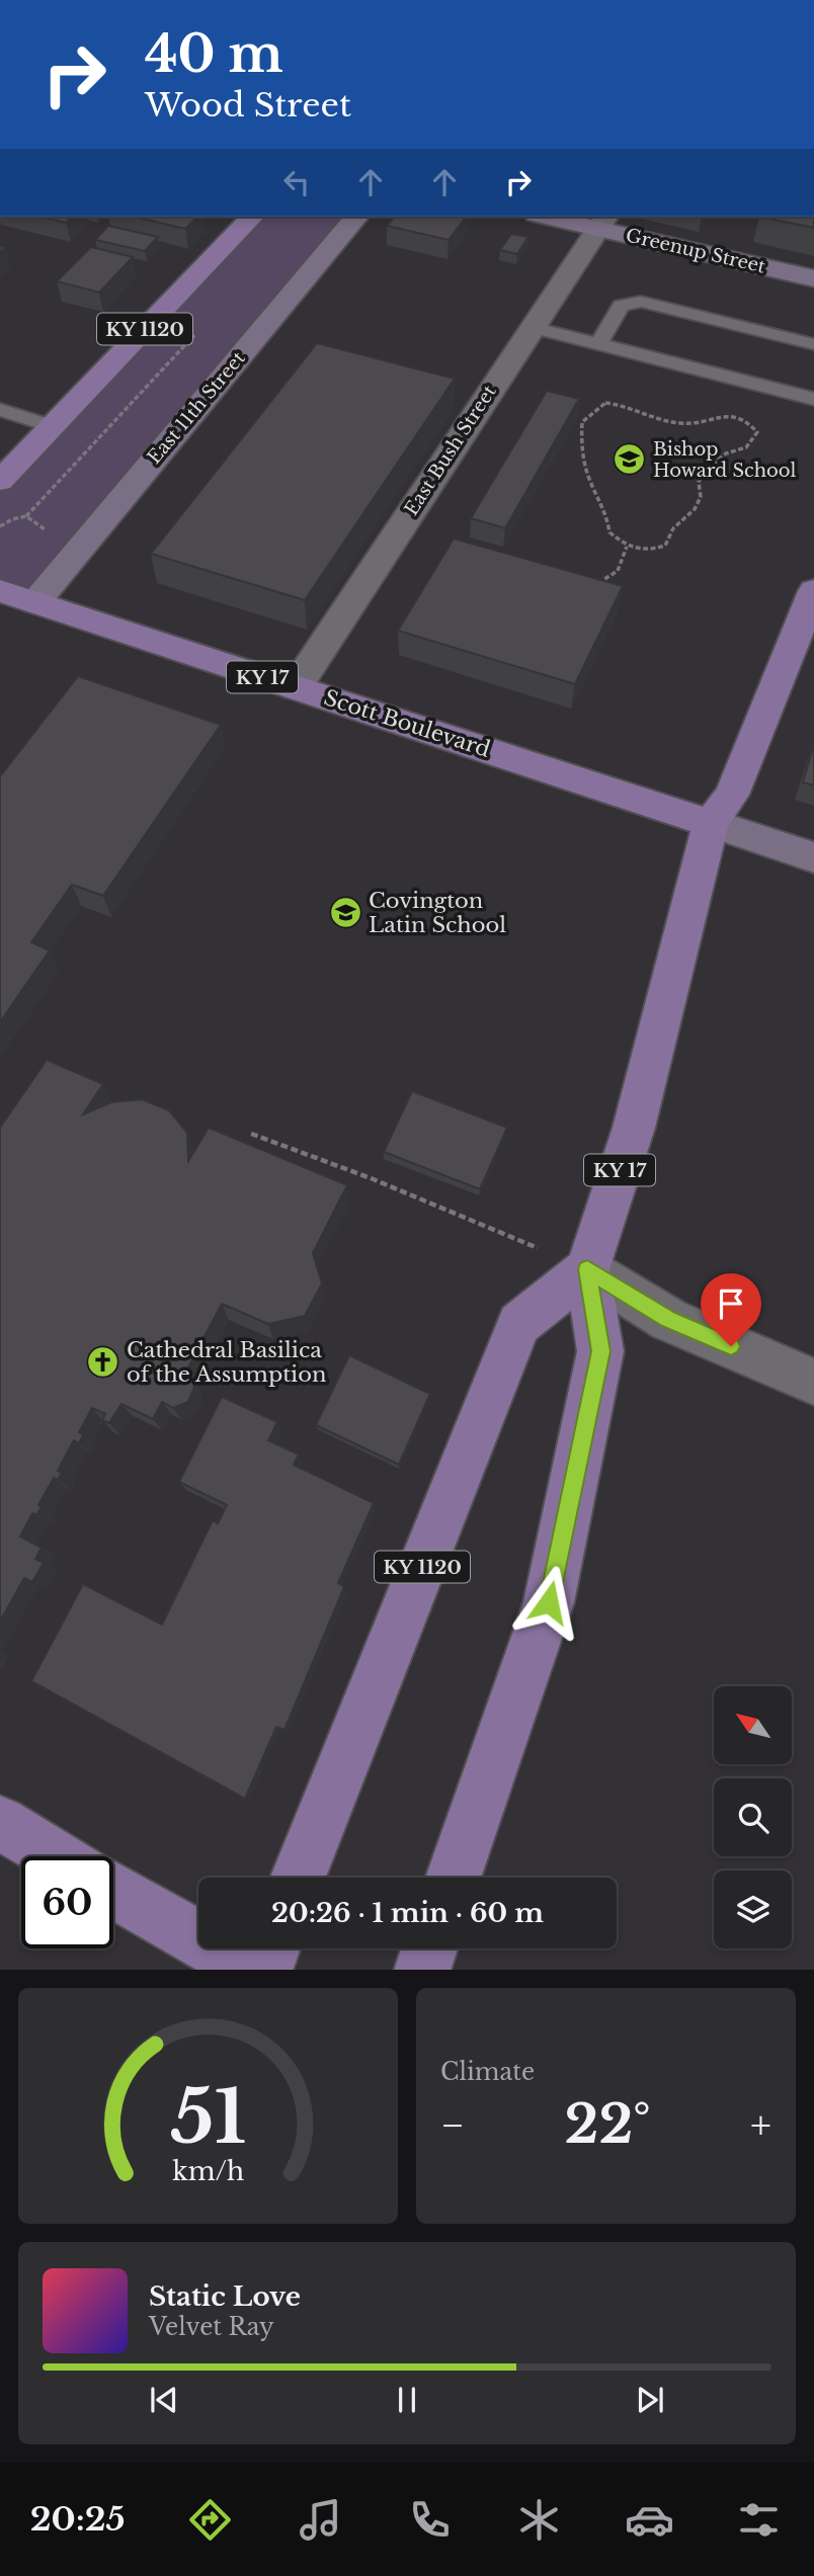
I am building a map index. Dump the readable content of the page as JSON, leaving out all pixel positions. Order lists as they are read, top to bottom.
{
  "streets": {
    "main road": [
      "Greenup Street",
      "KY 1120",
      "East 11th Street",
      "KY 17",
      "Scott Boulevard"
    ],
    "street": ["East Bush Street"]
  },
  "crossings": [
    ["Greenup Street", "East Bush Street"],
    ["KY 1120", "KY 17"],
    ["East 11th Street", "Scott Boulevard"],
    ["East Bush Street", "Scott Boulevard"],
    ["KY 17", "Scott Boulevard"]
  ],
  "places": {
    "school or university": ["Bishop Howard School", "Covington Latin School"],
    "church": ["Cathedral Basilica of the Assumption"]
  },
  "north": "top left",
  "page": {
    "turn": ["40 m", "Wood Street"],
    "limit": "60",
    "trip": "20:26 · 1 min · 60 m",
    "tile": "Climate",
    "heat": ["−", "22°", "+"],
    "song": ["Static Love", "Velvet Ray"],
    "tabs": "20:25",
    "gauge": ["51", "km/h"]
  }
}
